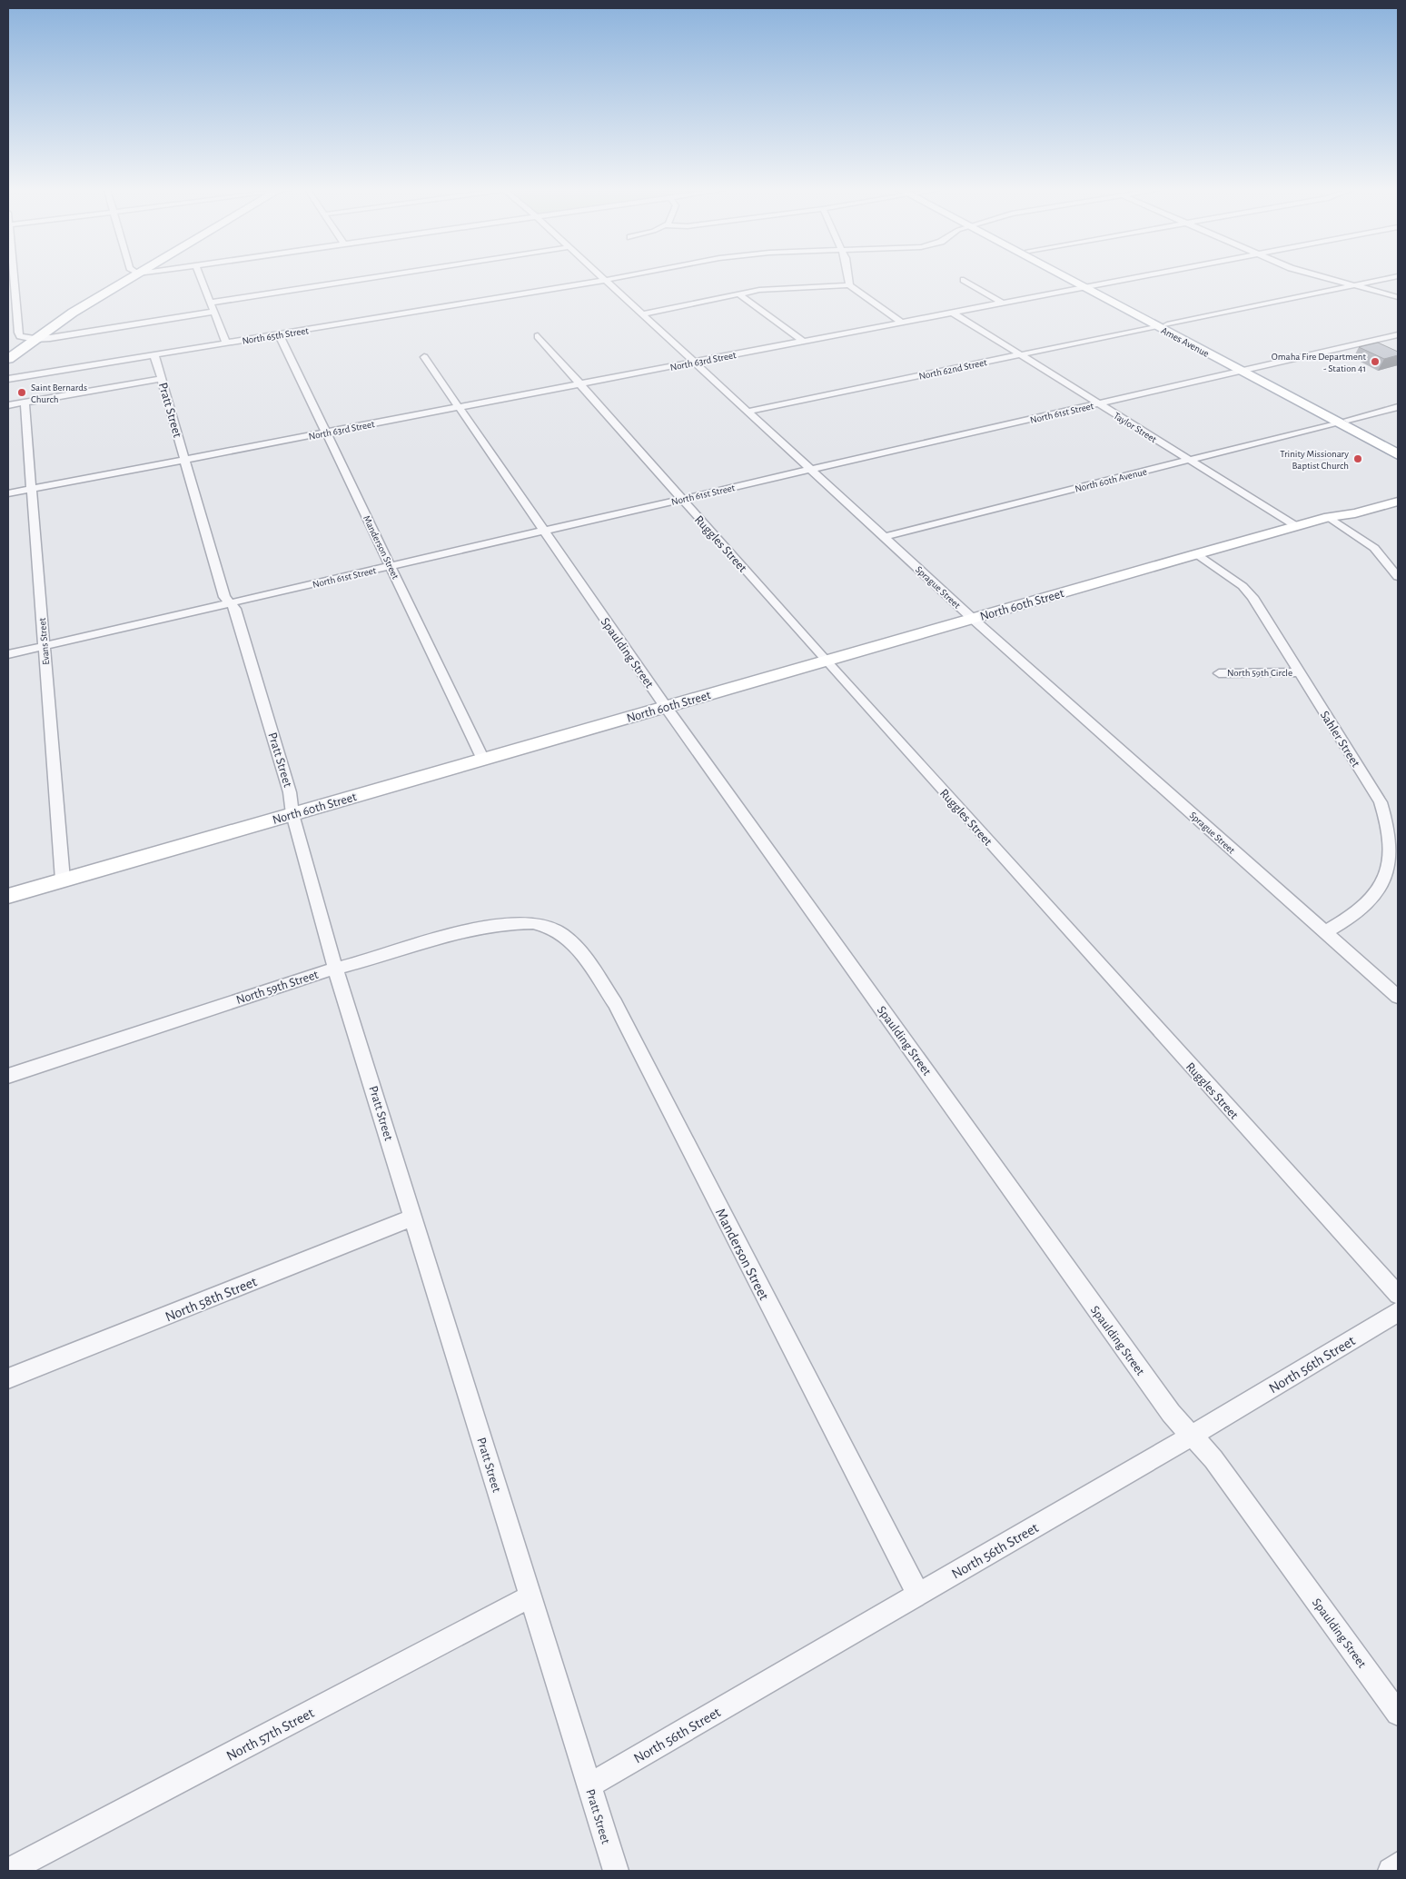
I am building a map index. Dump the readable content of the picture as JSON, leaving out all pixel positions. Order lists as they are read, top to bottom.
{
  "streets": {
    "main road": ["Ames Avenue", "North 60th Street"],
    "street": [
      "North 65th Street",
      "North 63rd Street",
      "North 62nd Street",
      "Pratt Street",
      "North 61st Street",
      "Taylor Street",
      "North 60th Avenue",
      "Ruggles Street",
      "Manderson Street",
      "Sprague Street",
      "Evans Street",
      "Spaulding Street",
      "North 59th Circle",
      "Sahler Street",
      "North 59th Street",
      "North 58th Street",
      "North 56th Street",
      "North 57th Street"
    ]
  },
  "crossings": [
    ["North 65th Street", "Pratt Street"],
    ["North 65th Street", "Manderson Street"],
    ["North 65th Street", "Sprague Street"],
    ["Ames Avenue", "North 63rd Street"],
    ["Ames Avenue", "North 62nd Street"],
    ["Ames Avenue", "North 61st Street"],
    ["Ames Avenue", "North 60th Avenue"],
    ["North 63rd Street", "Pratt Street"],
    ["North 63rd Street", "Taylor Street"],
    ["North 63rd Street", "Ruggles Street"],
    ["North 63rd Street", "Manderson Street"],
    ["North 63rd Street", "Sprague Street"],
    ["North 63rd Street", "Evans Street"],
    ["North 63rd Street", "Spaulding Street"],
    ["North 62nd Street", "Taylor Street"],
    ["North 62nd Street", "Sprague Street"],
    ["Pratt Street", "North 61st Street"],
    ["Pratt Street", "North 60th Street"],
    ["Pratt Street", "North 59th Street"],
    ["Pratt Street", "North 58th Street"],
    ["Pratt Street", "North 56th Street"],
    ["Pratt Street", "North 57th Street"],
    ["North 61st Street", "Taylor Street"],
    ["North 61st Street", "Ruggles Street"],
    ["North 61st Street", "Manderson Street"],
    ["North 61st Street", "Sprague Street"],
    ["North 61st Street", "Evans Street"],
    ["North 61st Street", "Spaulding Street"],
    ["Taylor Street", "North 60th Avenue"],
    ["Taylor Street", "North 60th Street"],
    ["North 60th Avenue", "Sprague Street"],
    ["Ruggles Street", "North 60th Street"],
    ["Manderson Street", "North 60th Street"],
    ["Manderson Street", "North 59th Street"],
    ["Manderson Street", "North 56th Street"],
    ["Sprague Street", "North 60th Street"],
    ["Sprague Street", "Sahler Street"],
    ["North 60th Street", "Evans Street"],
    ["North 60th Street", "Spaulding Street"],
    ["North 60th Street", "Sahler Street"],
    ["Spaulding Street", "North 56th Street"],
    ["North 59th Circle", "Sahler Street"]
  ],
  "places": ["Omaha Fire Department - Station 41", "Saint Bernards Church", "Trinity Missionary Baptist Church"]
}
